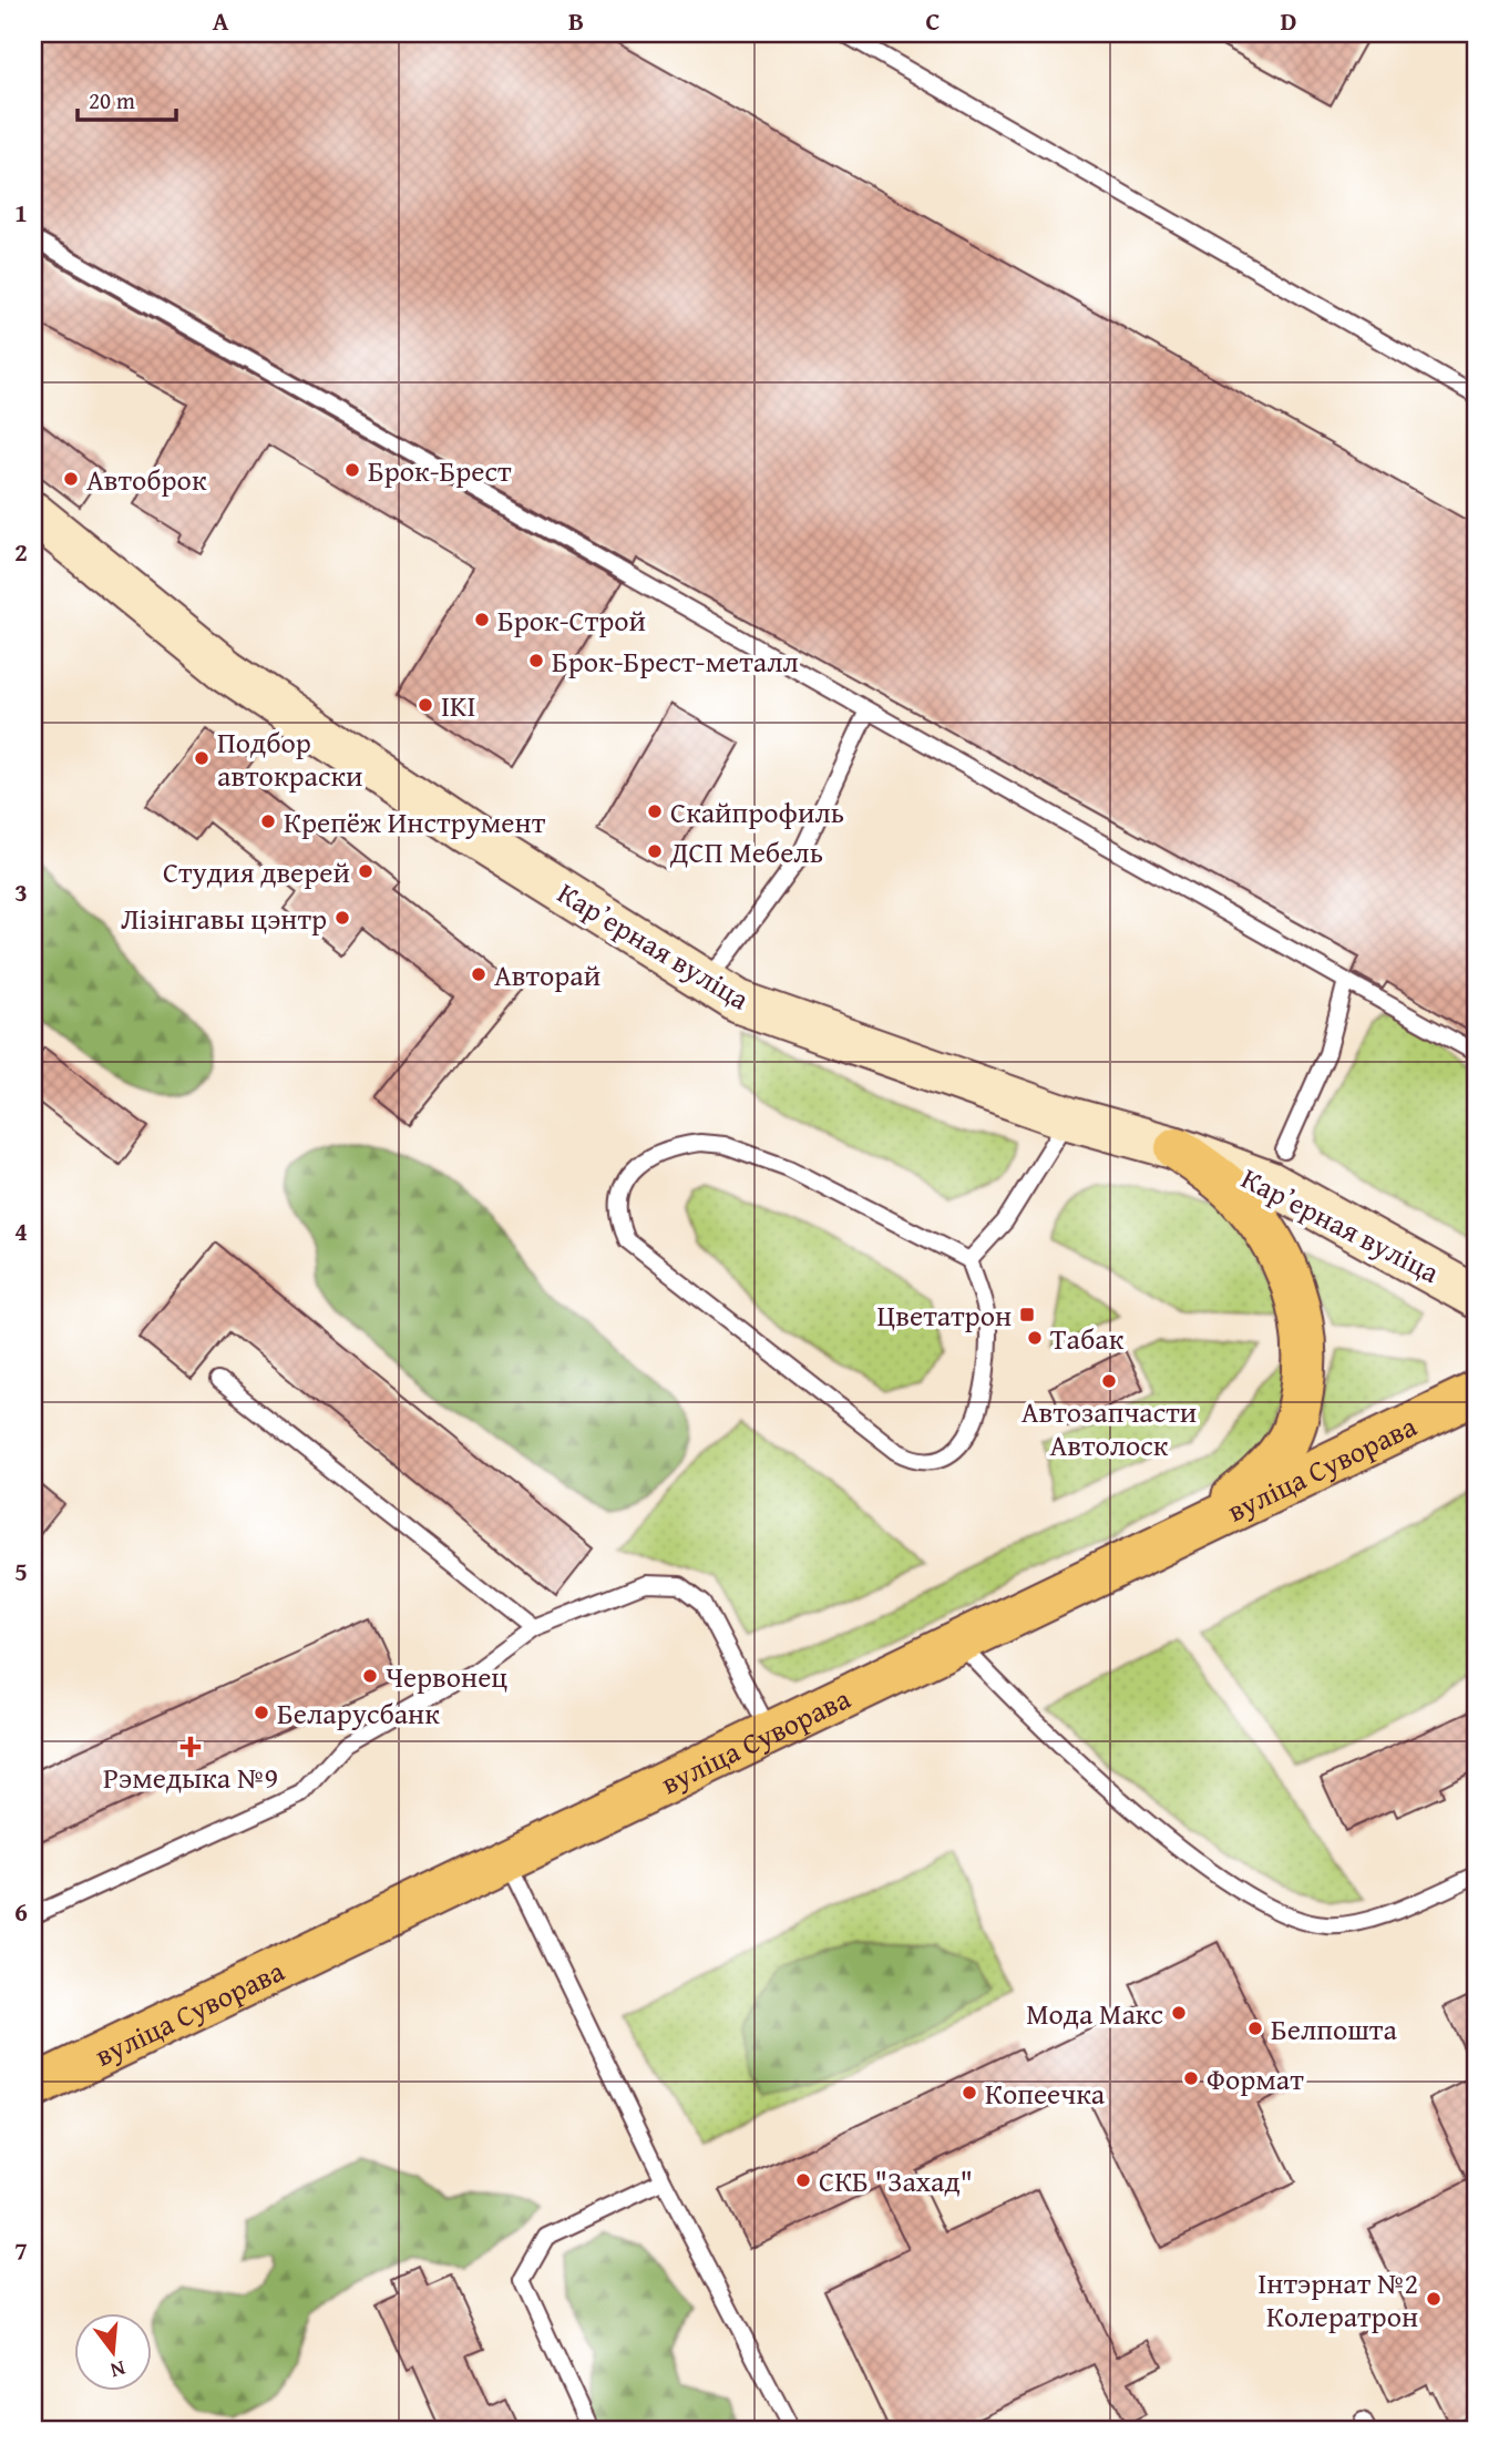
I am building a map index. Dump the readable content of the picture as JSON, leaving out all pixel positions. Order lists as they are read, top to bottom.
{
  "streets": {
    "main road": ["вуліца Суворава"],
    "street": ["Карʼерная вуліца"]
  },
  "places": {
    "other": [
      "Брок-Брест",
      "Автоброк",
      "Брок-Строй",
      "Брок-Брест-металл",
      "IKI",
      "Подбор автокраски",
      "Скайпрофиль",
      "Крепёж Инструмент",
      "ДСП Мебель",
      "Студия дверей",
      "Лізінгавы цэнтр",
      "Авторай",
      "Табак",
      "Автозапчасти Автолоск",
      "Червонец",
      "Беларусбанк",
      "Мода Макс",
      "Белпошта",
      "Формат",
      "Копеечка",
      "СКБ \"Захад\"",
      "Інтэрнат №2 Колератрон"
    ],
    "transit": ["Цветатрон"],
    "health": ["Рэмедыка №9"]
  },
  "scale_bar": "20 m",
  "north": "bottom",
  "grid": {
    "columns": [
      "A",
      "B",
      "C",
      "D"
    ],
    "rows": [
      "1",
      "2",
      "3",
      "4",
      "5",
      "6",
      "7"
    ]
  }
}
